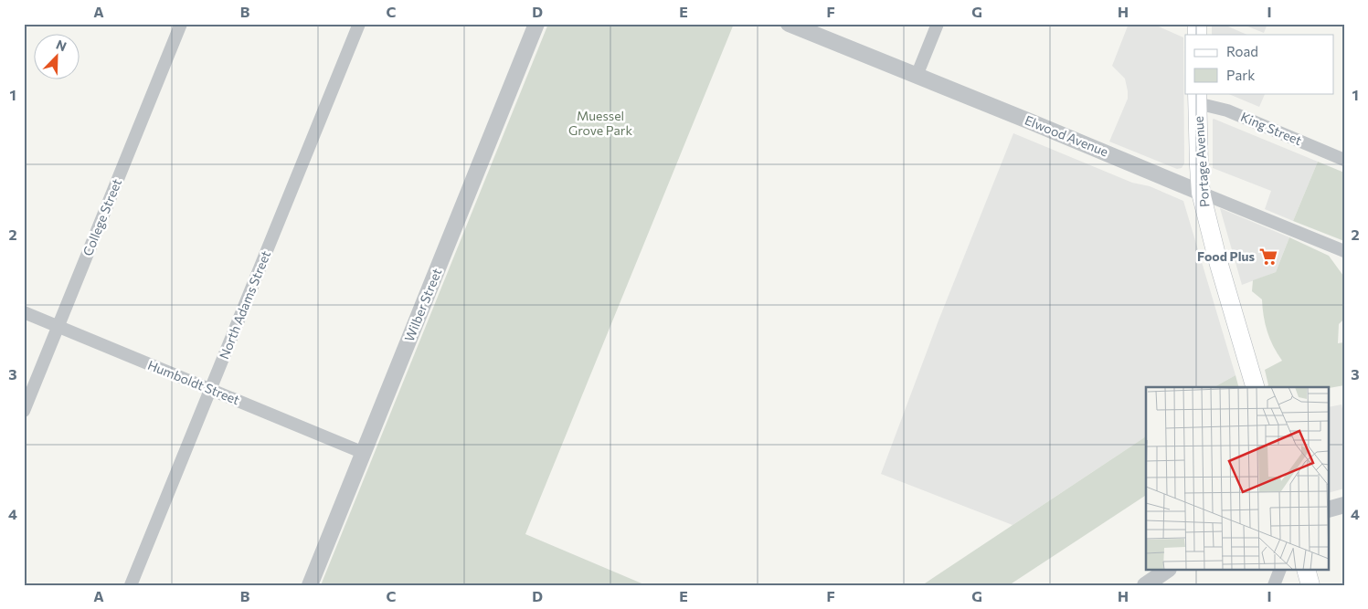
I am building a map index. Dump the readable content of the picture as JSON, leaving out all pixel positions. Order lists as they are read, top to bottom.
{
  "streets": {
    "main road": ["Portage Avenue"],
    "street": [
      "King Street",
      "Elwood Avenue",
      "College Street",
      "North Adams Street",
      "Wilber Street",
      "Humboldt Street"
    ]
  },
  "crossings": [
    ["King Street", "Portage Avenue"],
    ["Elwood Avenue", "Portage Avenue"],
    ["College Street", "Humboldt Street"],
    ["North Adams Street", "Humboldt Street"],
    ["Wilber Street", "Humboldt Street"]
  ],
  "parks": ["Muessel Grove Park"],
  "places": {
    "supermarket": ["Food Plus"]
  },
  "legend": ["Road", "Park"],
  "north": "top right",
  "grid": {
    "columns": [
      "A",
      "B",
      "C",
      "D",
      "E",
      "F",
      "G",
      "H",
      "I"
    ],
    "rows": [
      "1",
      "2",
      "3",
      "4"
    ]
  }
}
